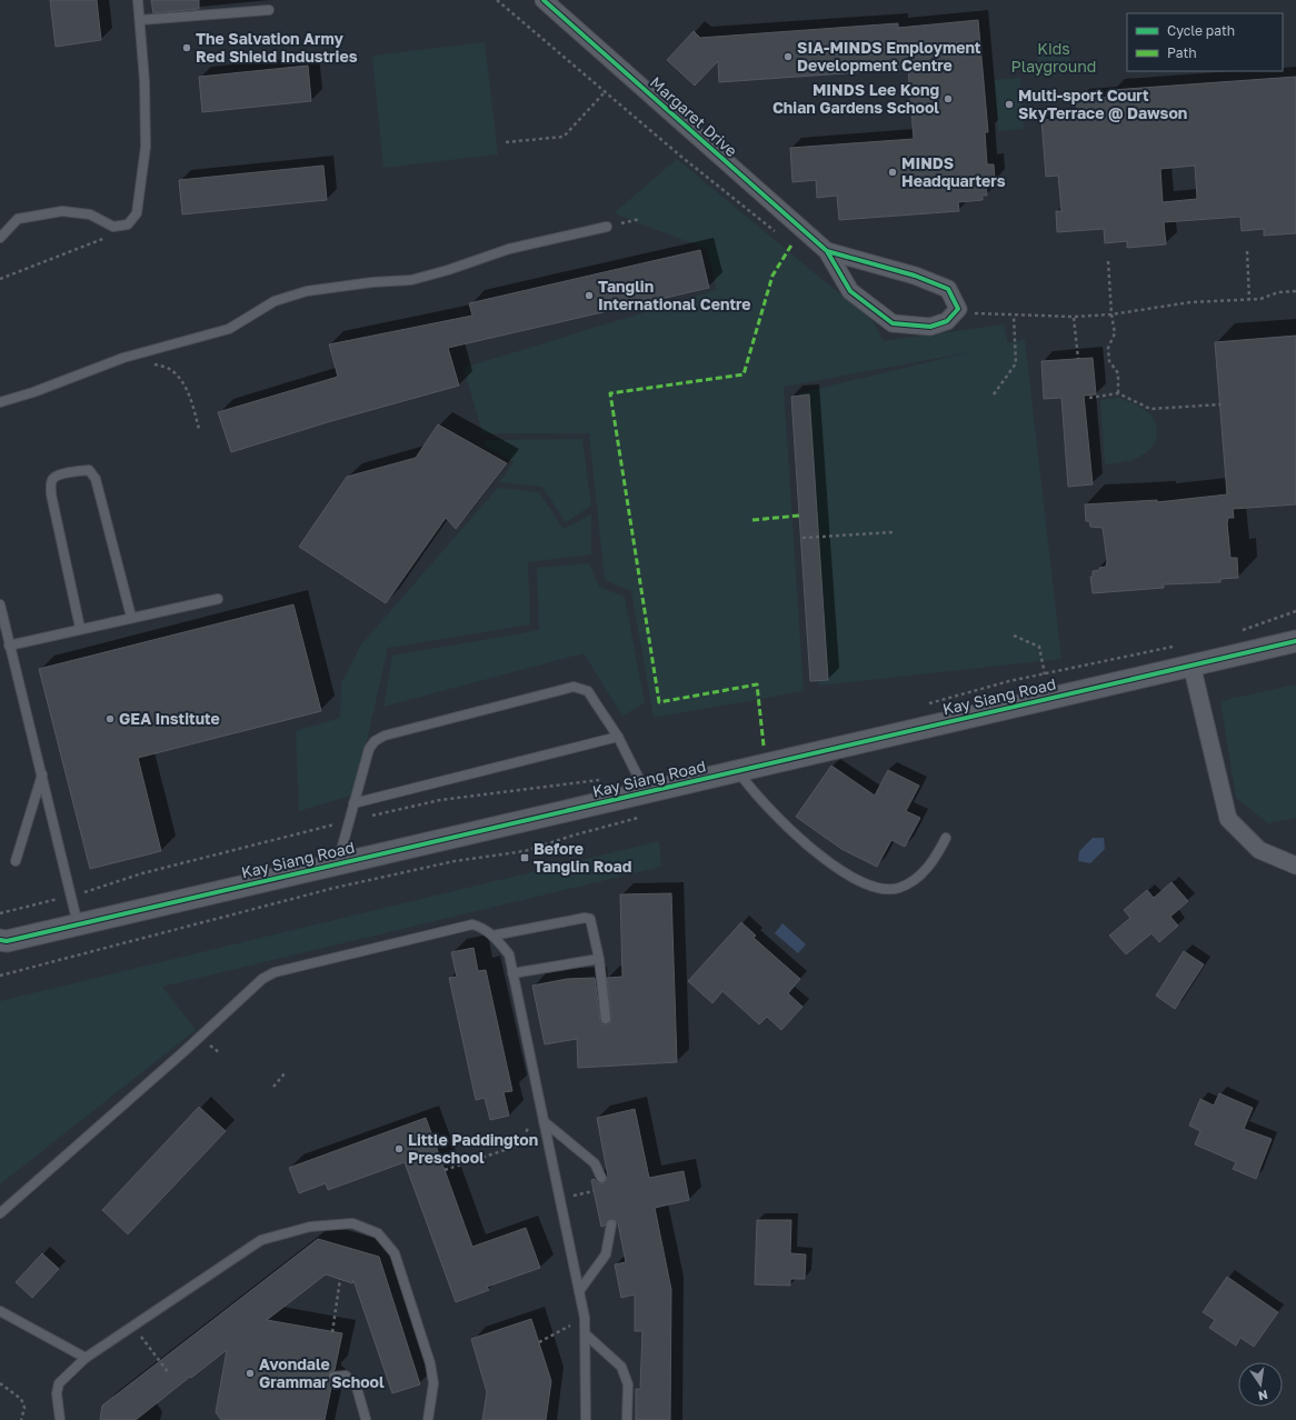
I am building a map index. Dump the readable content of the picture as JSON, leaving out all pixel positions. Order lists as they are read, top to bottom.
{
  "streets": {
    "street": ["Margaret Drive", "Kay Siang Road"]
  },
  "parks": ["Kids Playground"],
  "places": {
    "other": [
      "The Salvation Army Red Shield Industries",
      "SIA-MINDS Employment Development Centre",
      "MINDS Lee Kong Chian Gardens School",
      "Multi-sport Court SkyTerrace @ Dawson",
      "MINDS Headquarters",
      "Tanglin International Centre",
      "GEA Institute",
      "Little Paddington Preschool",
      "Avondale Grammar School"
    ],
    "transit": ["Before Tanglin Road"]
  },
  "legend": ["Cycle path", "Path"],
  "north": "bottom"
}
